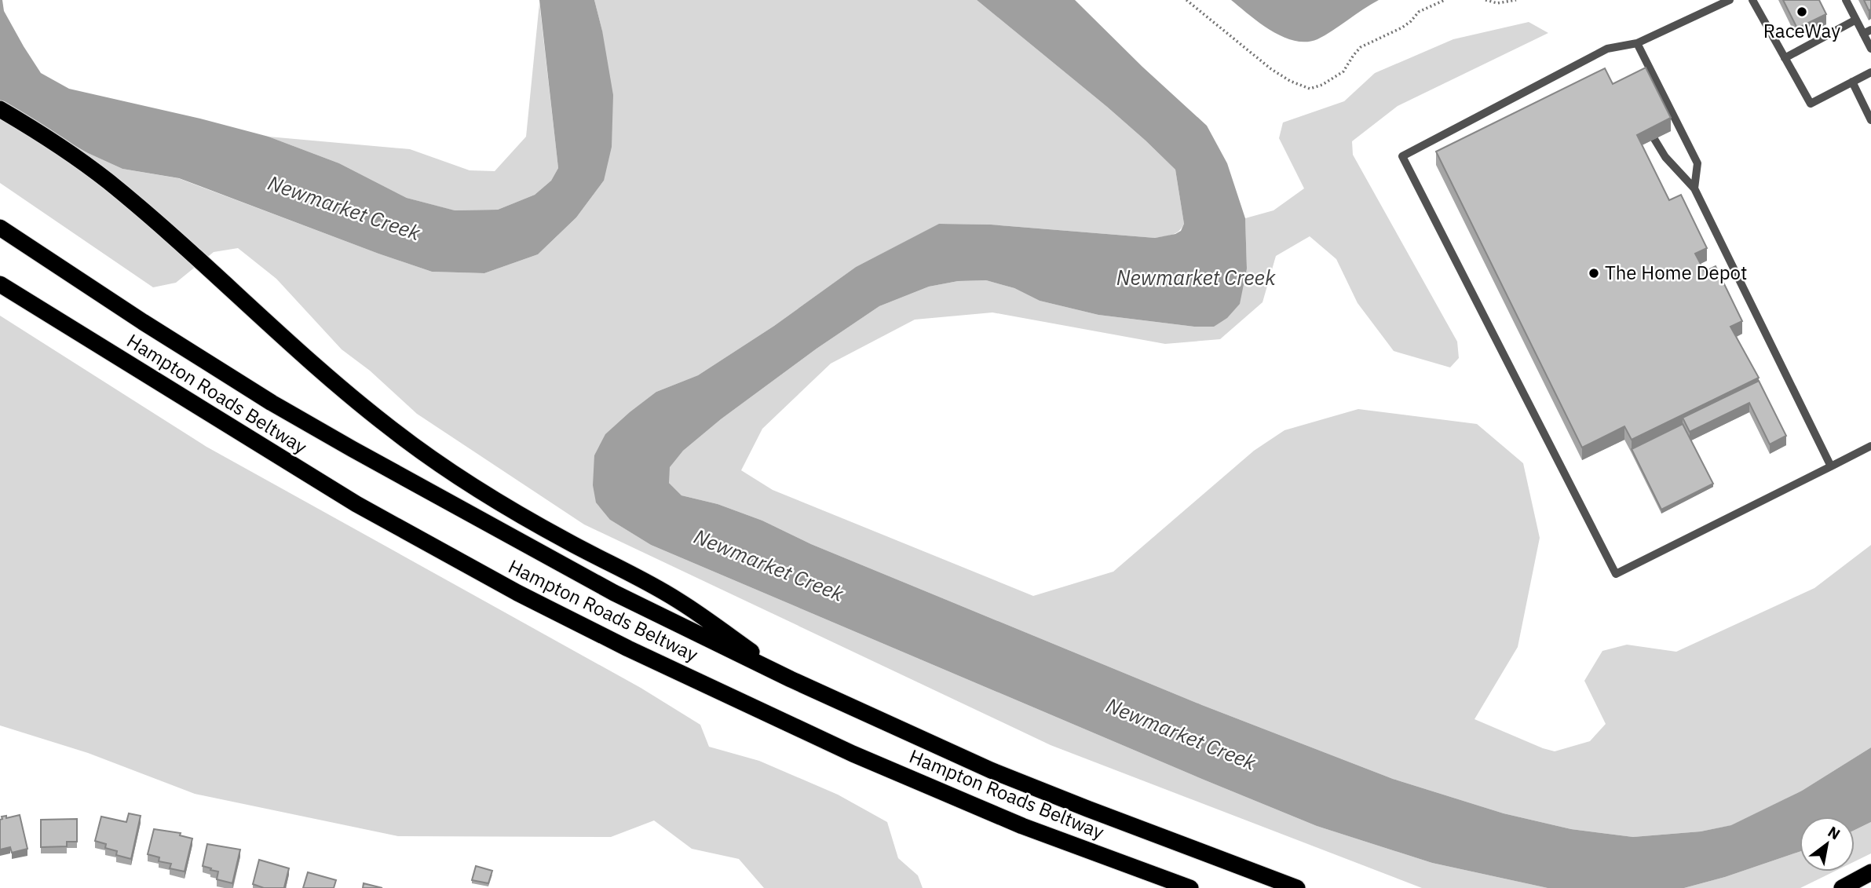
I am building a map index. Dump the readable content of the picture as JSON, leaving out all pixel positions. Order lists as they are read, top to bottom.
{
  "streets": {
    "highway": ["Hampton Roads Beltway"]
  },
  "water": ["Newmarket Creek"],
  "places": ["RaceWay", "The Home Depot"],
  "north": "top right"
}
